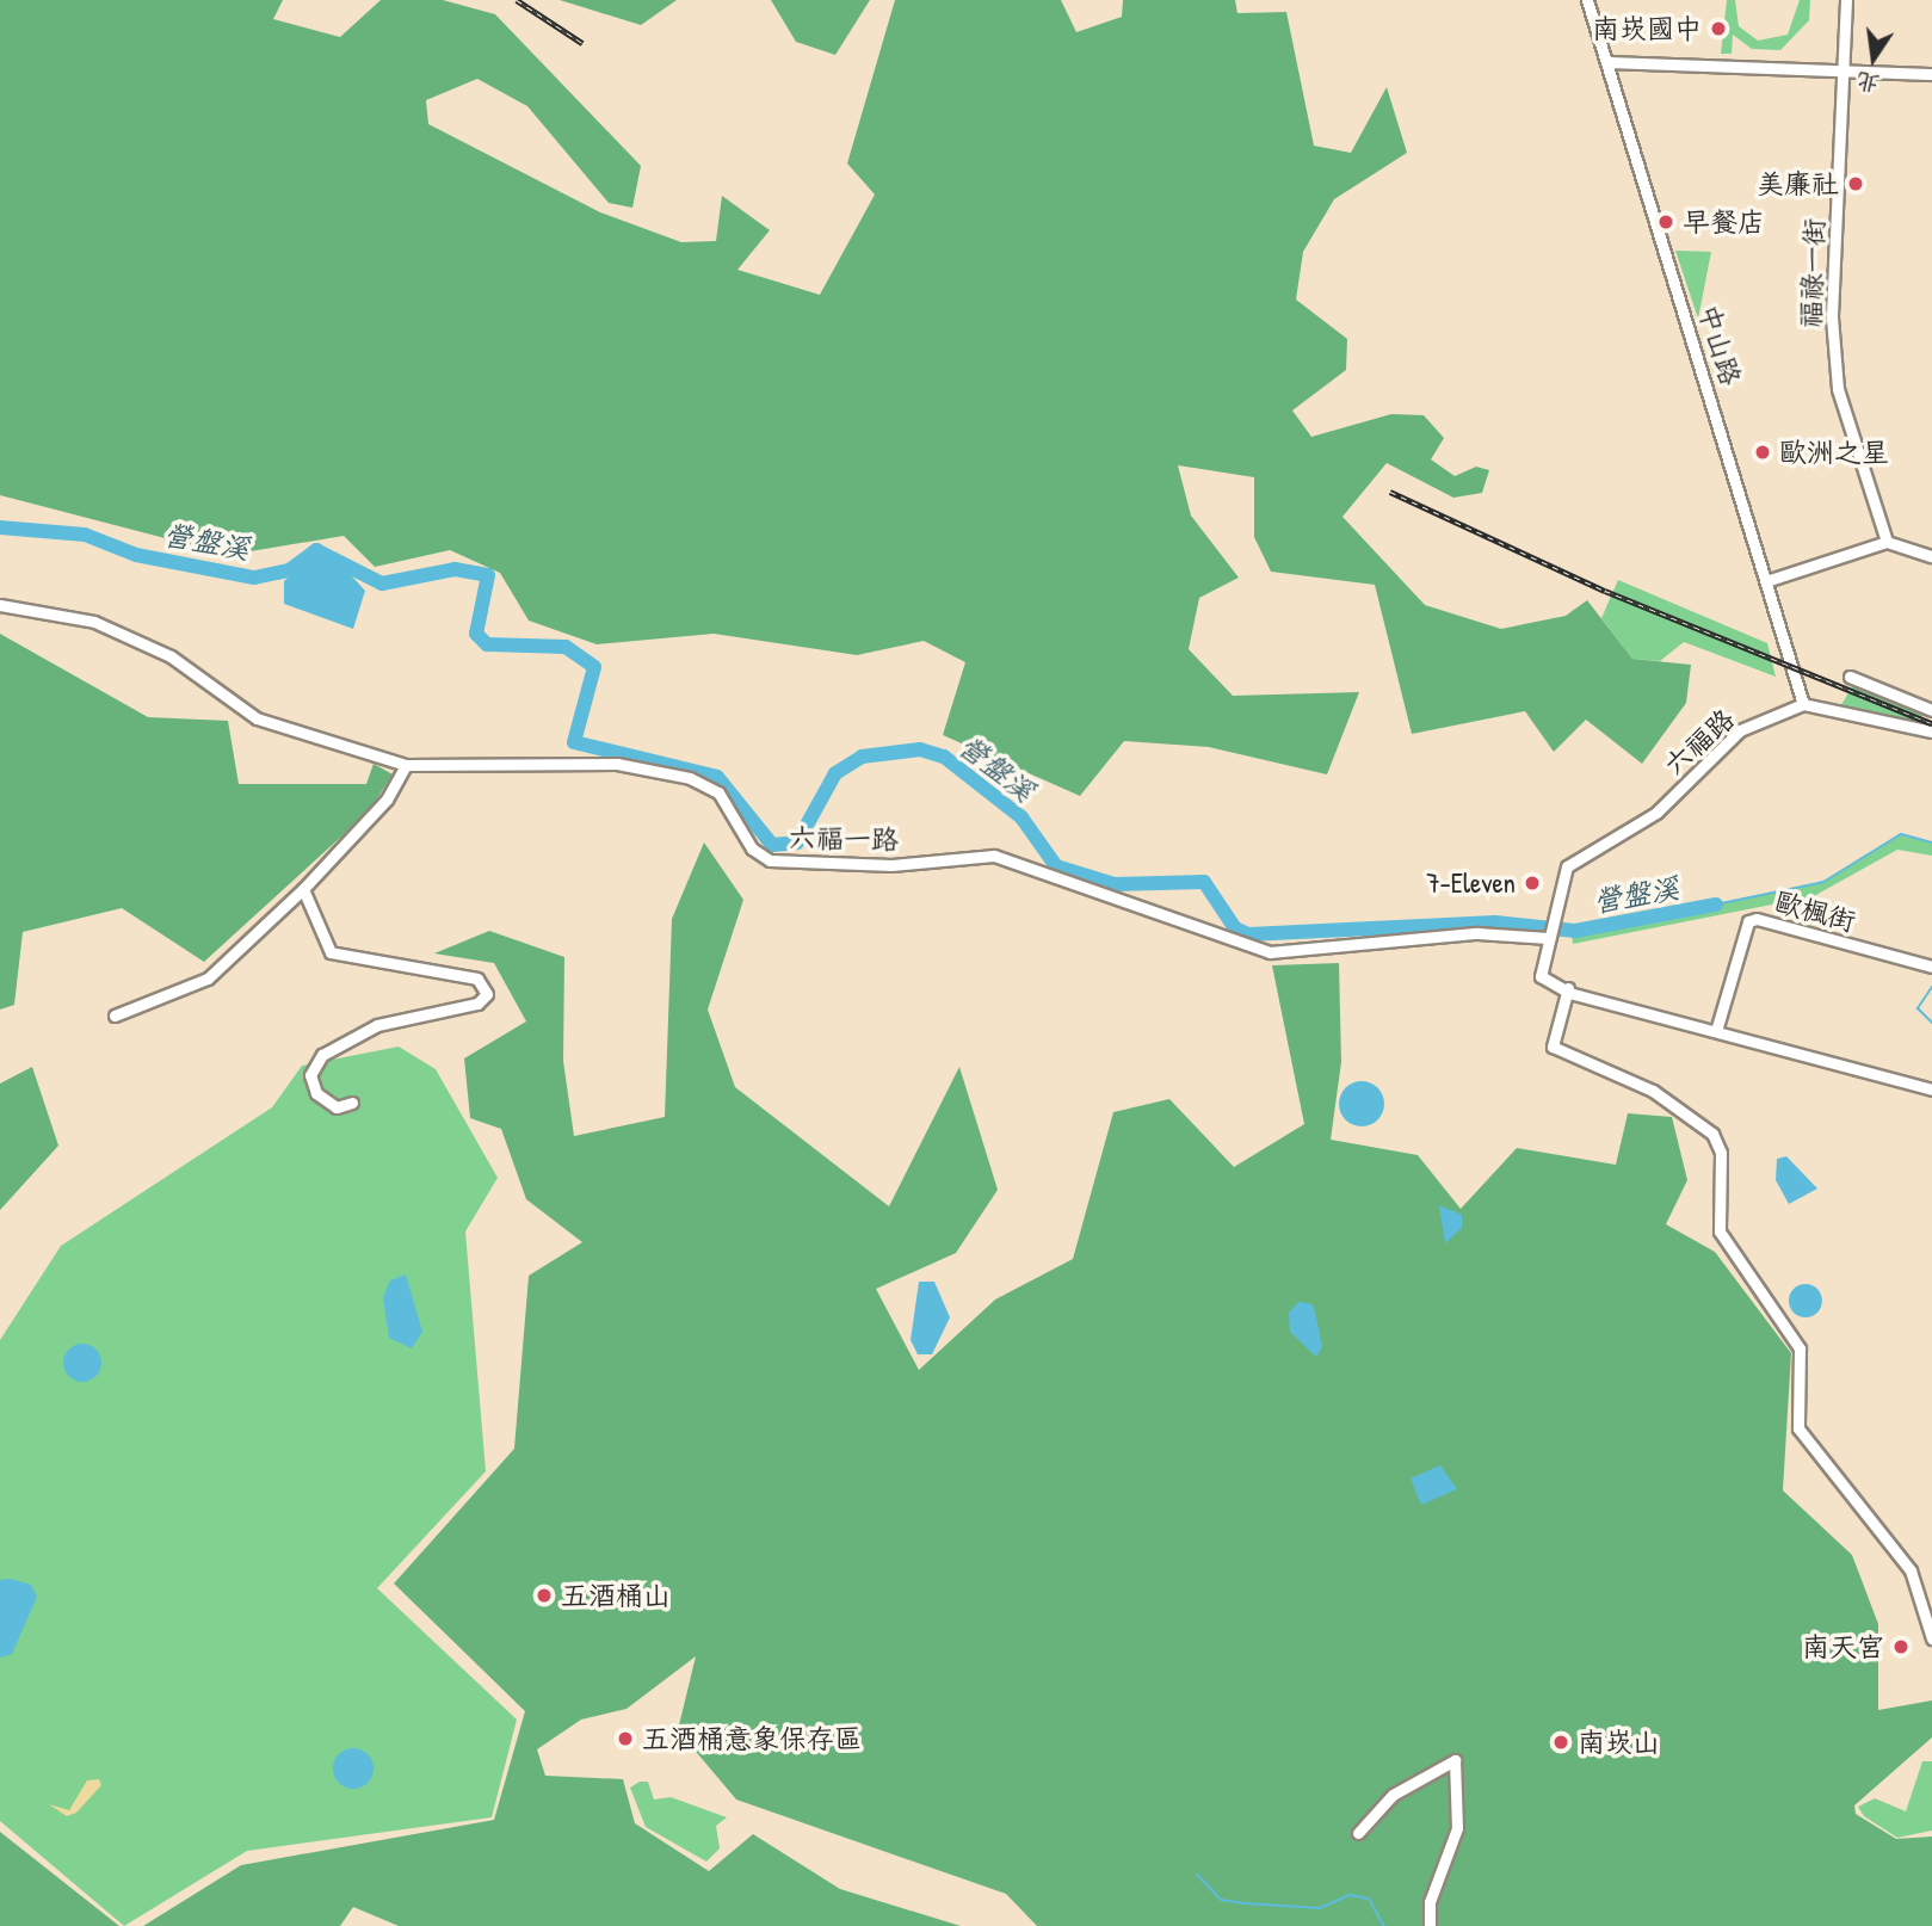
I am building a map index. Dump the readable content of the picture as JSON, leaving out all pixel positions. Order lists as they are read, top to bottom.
{
  "streets": {
    "street": [
      "福祿一街",
      "中山路",
      "六福路",
      "六福一路",
      "歐楓街"
    ]
  },
  "crossings": [
    ["中山路", "六福路"],
    ["六福路", "六福一路"]
  ],
  "water": ["營盤溪"],
  "places": [
    "南崁國中",
    "美廉社",
    "早餐店",
    "歐洲之星",
    "7-Eleven",
    "五酒桶山",
    "南天宮",
    "五酒桶意象保存區",
    "南崁山"
  ],
  "north": "bottom"
}
